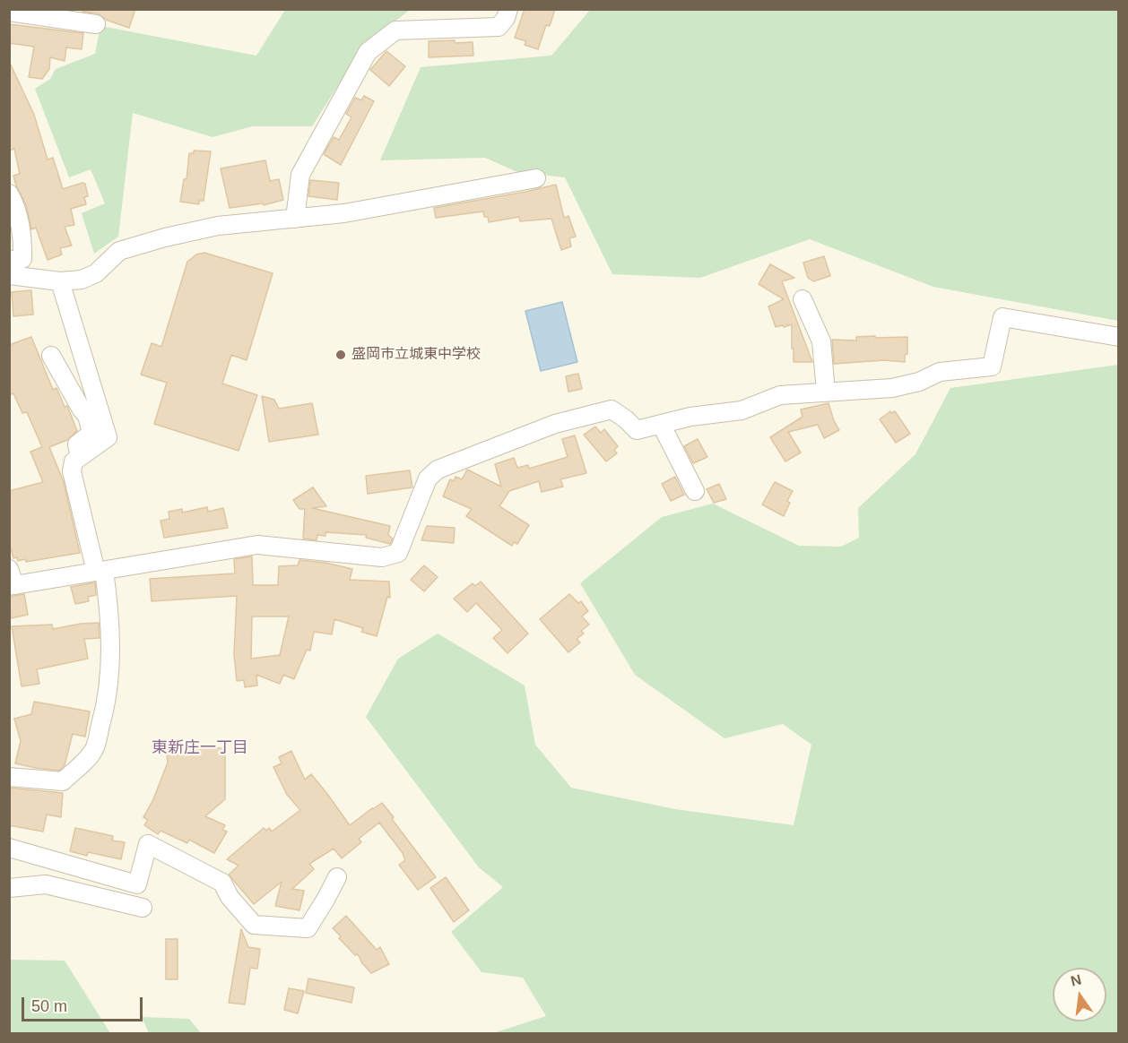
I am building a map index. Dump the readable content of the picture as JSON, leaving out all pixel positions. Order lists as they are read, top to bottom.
{
  "districts": ["東新庄一丁目"],
  "places": ["盛岡市立城東中学校"],
  "scale_bar": "50 m",
  "north": "top"
}
